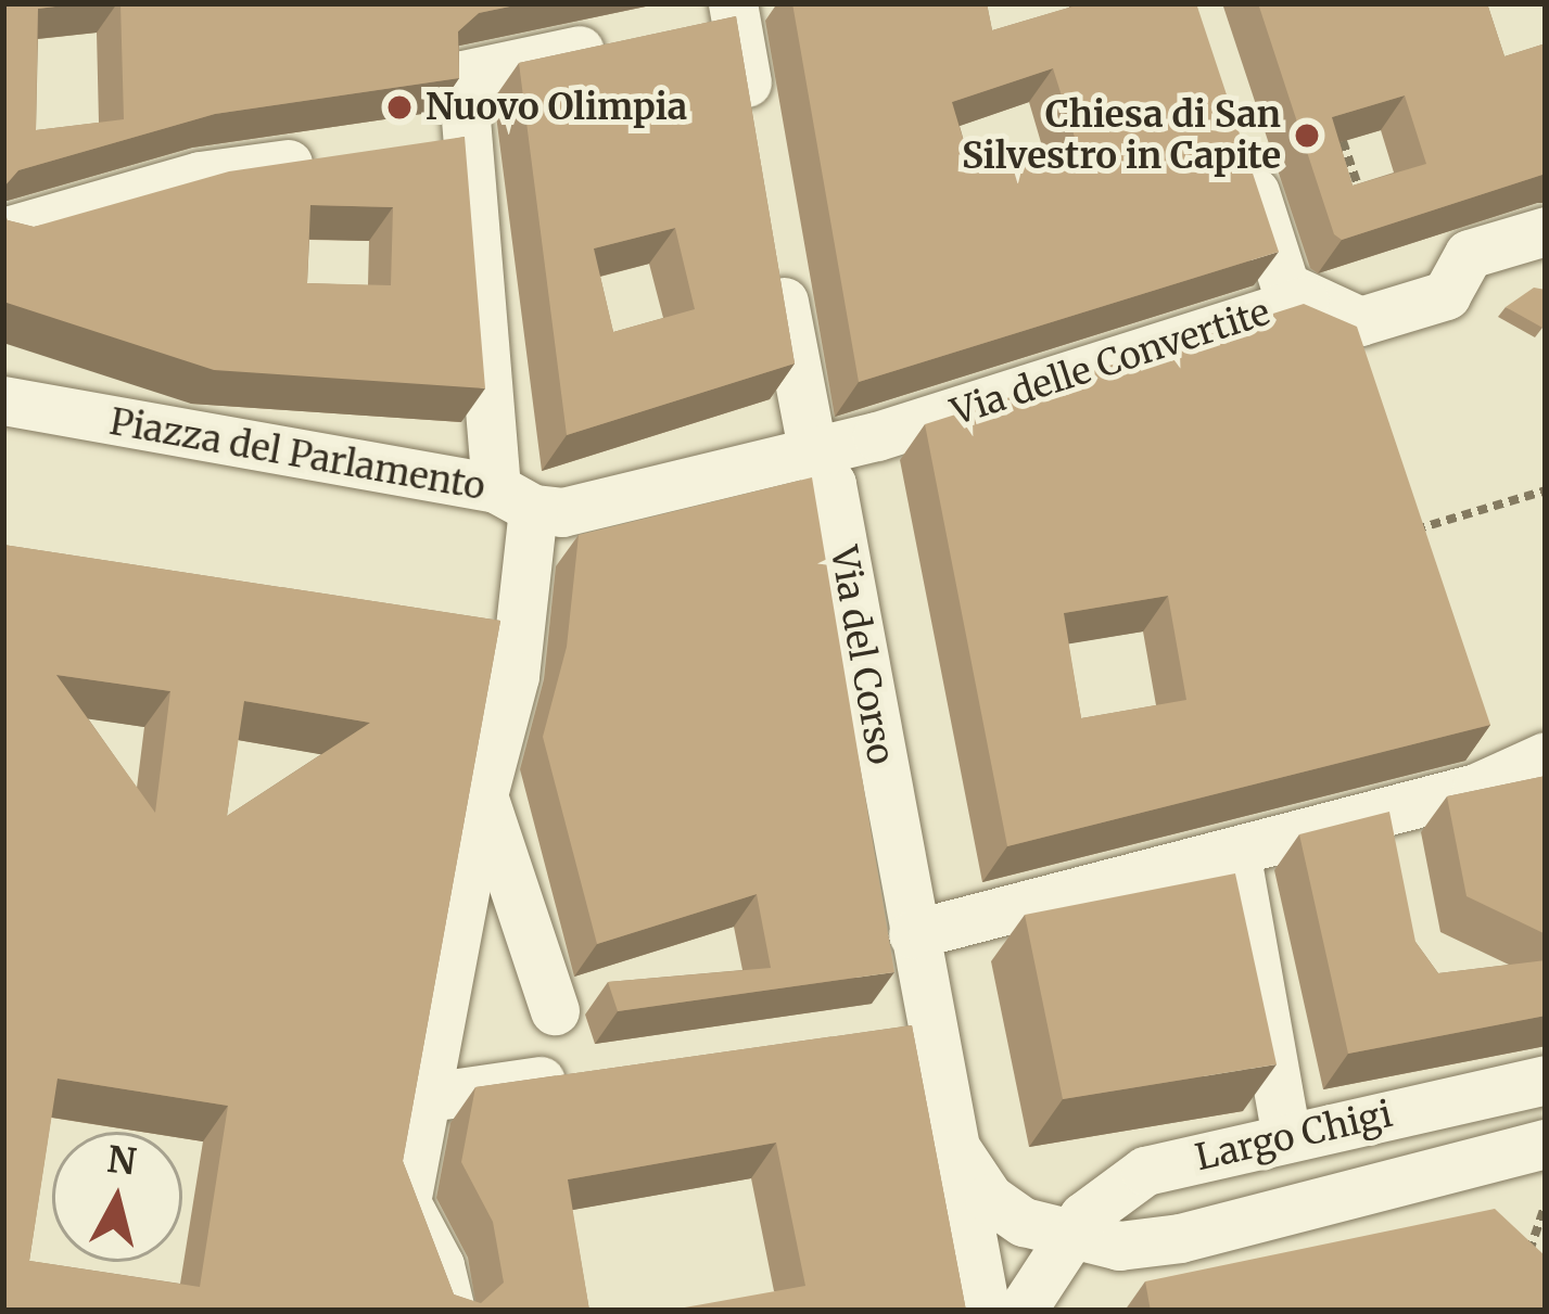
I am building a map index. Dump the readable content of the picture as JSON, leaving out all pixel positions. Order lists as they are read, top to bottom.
{
  "streets": {
    "street": [
      "Via delle Convertite",
      "Piazza del Parlamento",
      "Via del Corso",
      "Largo Chigi"
    ]
  },
  "crossings": [
    ["Via delle Convertite", "Piazza del Parlamento"],
    ["Via delle Convertite", "Via del Corso"],
    ["Via del Corso", "Largo Chigi"]
  ],
  "places": ["Nuovo Olimpia", "Chiesa di San Silvestro in Capite"],
  "north": "top"
}
